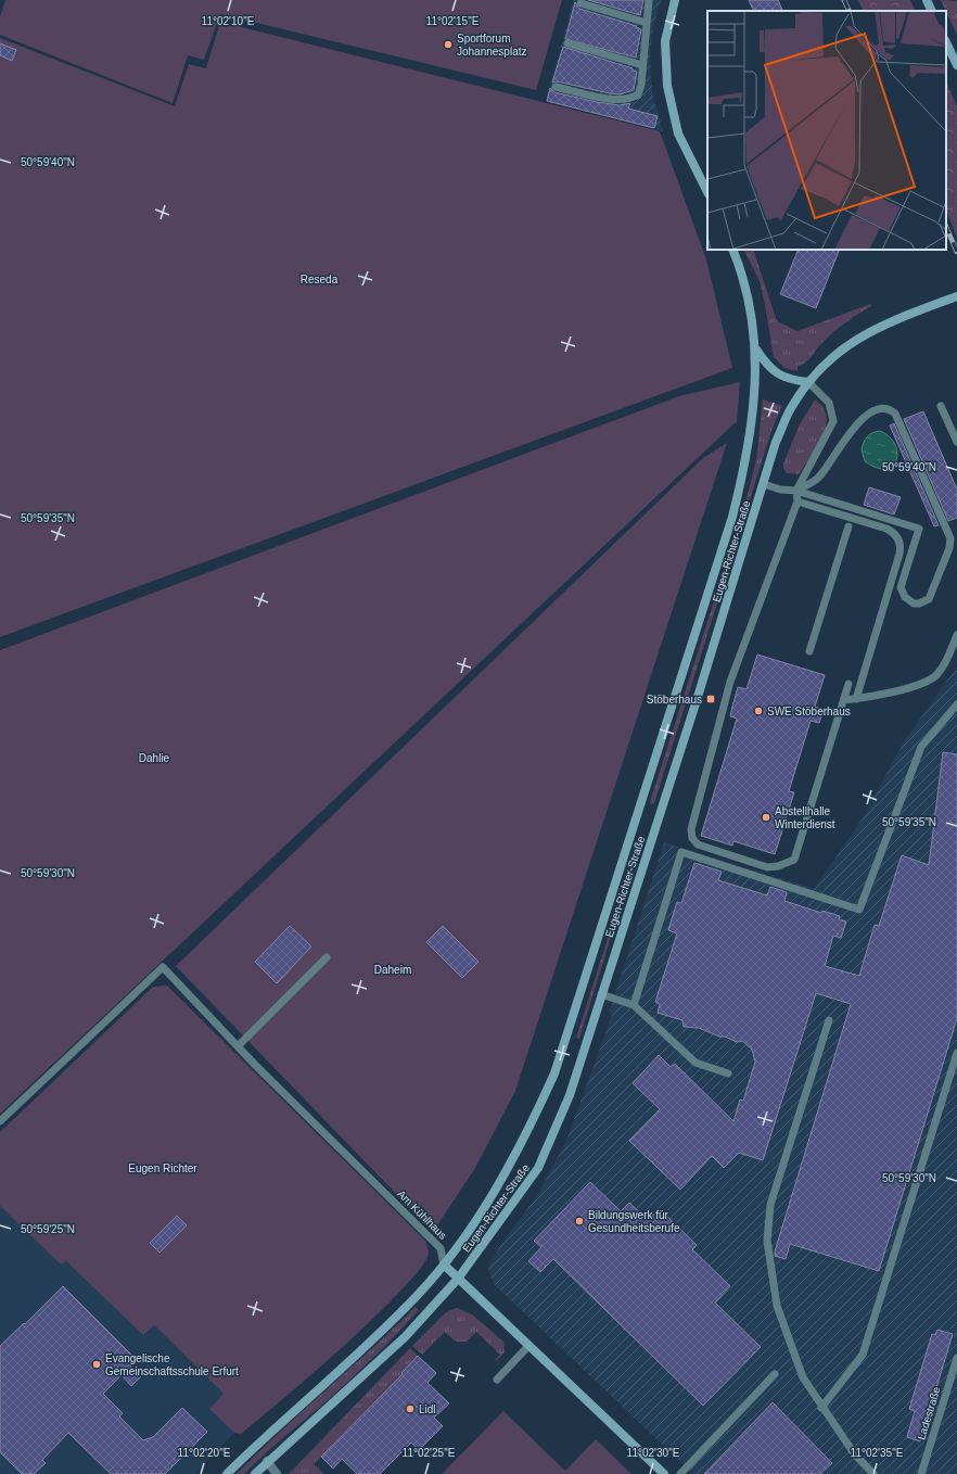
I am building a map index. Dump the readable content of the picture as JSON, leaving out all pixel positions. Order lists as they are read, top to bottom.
{
  "streets": {
    "main road": ["Eugen-Richter-Straße", "Am Kühlhaus"],
    "lane": ["Ladestraße"]
  },
  "crossings": [
    ["Eugen-Richter-Straße", "Am Kühlhaus"]
  ],
  "parks": [
    "Reseda",
    "Dahlie",
    "Daheim",
    "Eugen Richter"
  ],
  "places": {
    "other": [
      "Sportforum Johannesplatz",
      "SWE Stöberhaus",
      "Abstellhalle Winterdienst",
      "Bildungswerk für Gesundheitsberufe",
      "Evangelische Gemeinschaftsschule Erfurt",
      "Lidl"
    ],
    "transit": ["Stöberhaus"]
  },
  "coordinates": [
    "11°02'10\"E",
    "11°02'15\"E",
    "50°59'40\"N",
    "50°59'35\"N",
    "50°59'30\"N",
    "50°59'25\"N",
    "11°02'20\"E",
    "11°02'25\"E",
    "11°02'30\"E",
    "11°02'35\"E"
  ]
}
